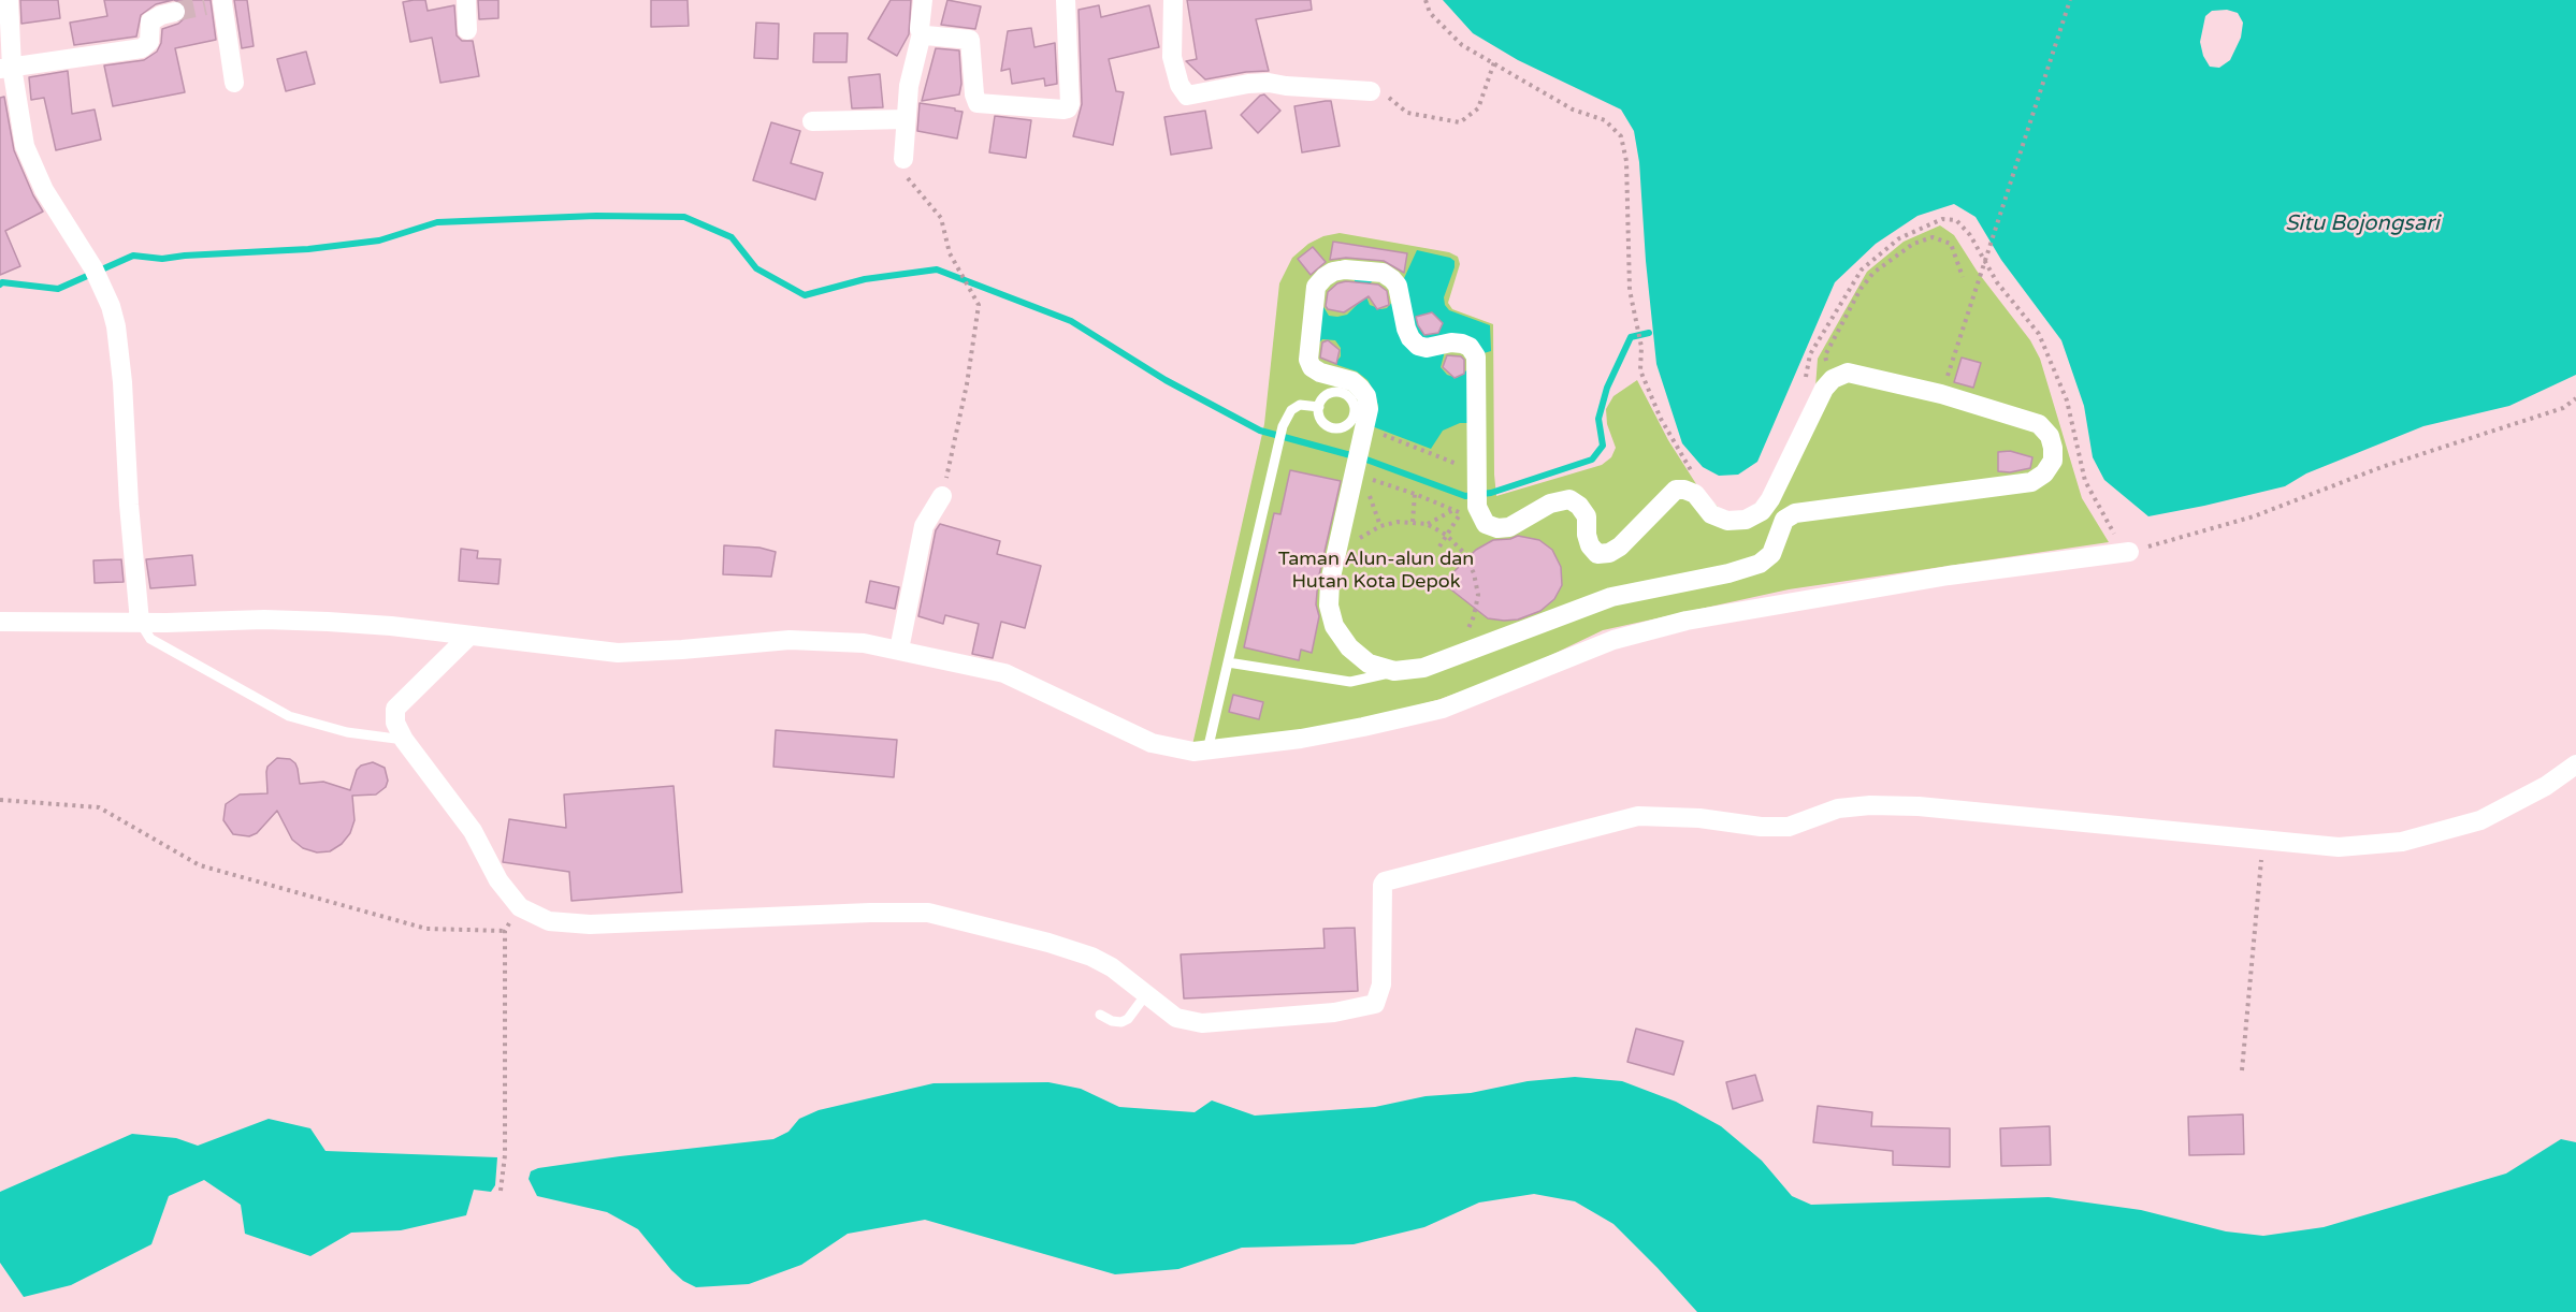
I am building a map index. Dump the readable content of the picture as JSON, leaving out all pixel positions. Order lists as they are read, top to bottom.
{
  "water": ["Situ Bojongsari"],
  "parks": ["Taman Alun-alun dan Hutan Kota Depok"]
}
